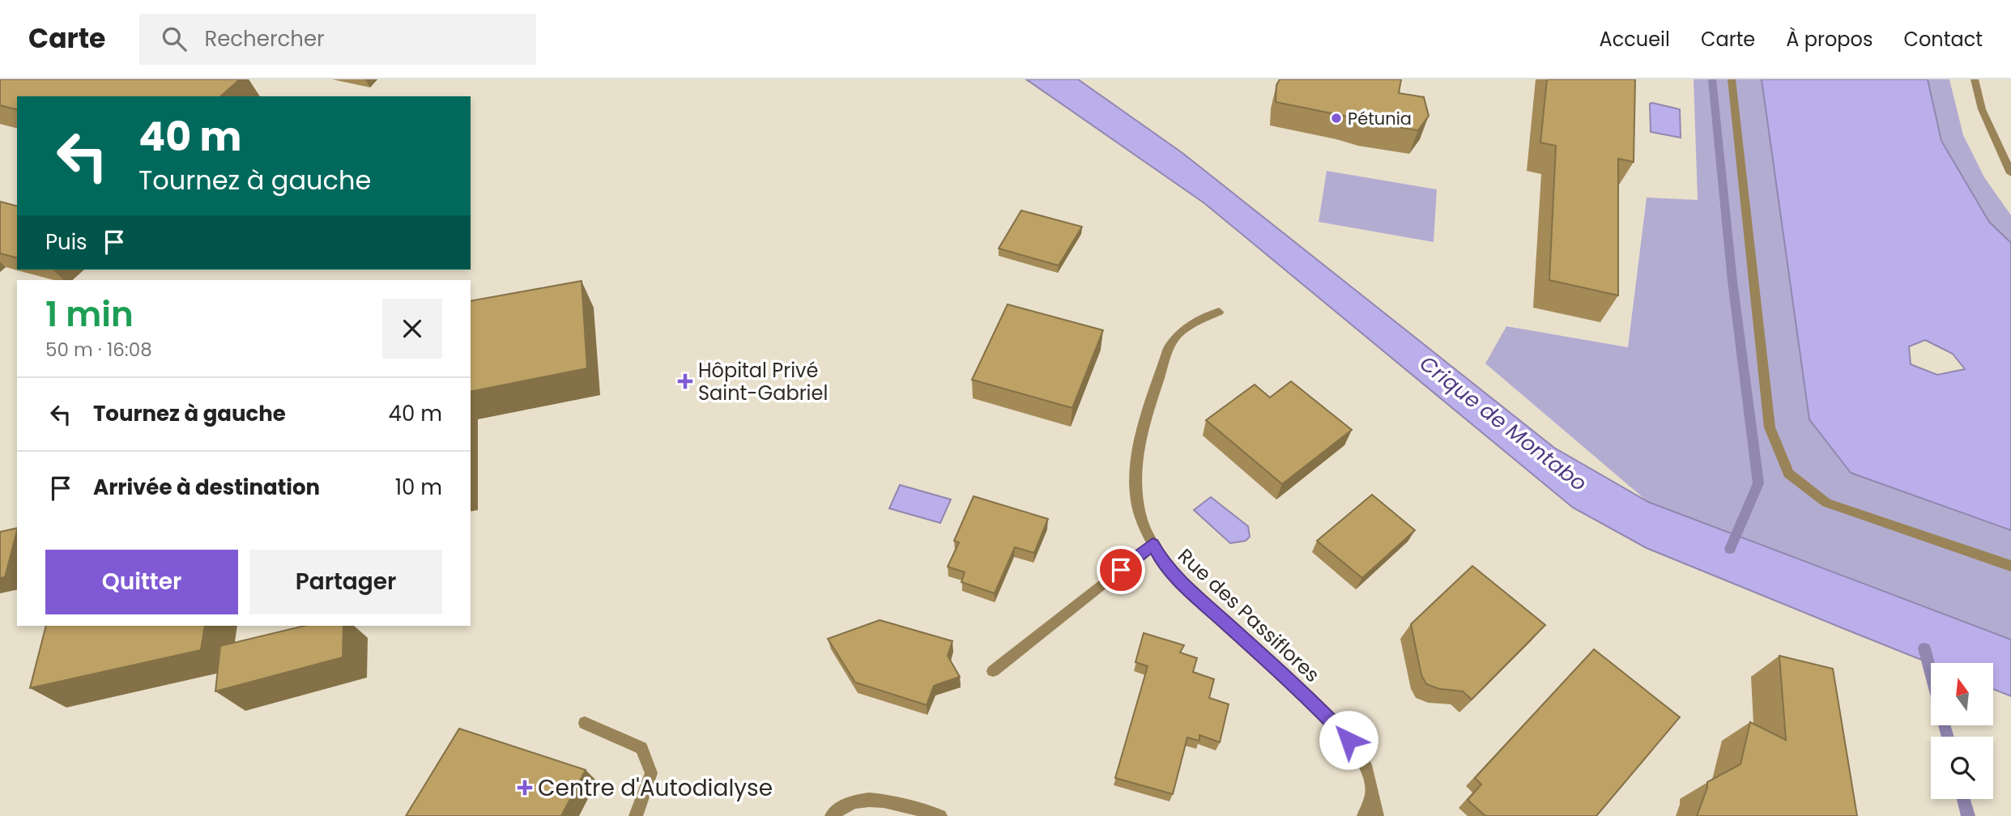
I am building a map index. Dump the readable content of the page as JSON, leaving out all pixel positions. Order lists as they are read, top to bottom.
{
  "streets": {
    "street": ["Rue des Passiflores"]
  },
  "water": ["Crique de Montabo"],
  "places": {
    "other": ["Pétunia"],
    "health": ["Hôpital Privé Saint-Gabriel", "Centre d'Autodialyse"]
  },
  "north": "top",
  "page": {
    "header": "Carte",
    "search": "Rechercher",
    "nav": [
      "Accueil",
      "Carte",
      "À propos",
      "Contact"
    ],
    "turn": ["40 m", "Tournez à gauche"],
    "then": "Puis",
    "heading": ["1 min", "50 m · 16:08"],
    "list": [
      {
        "name": "Tournez à gauche",
        "value": "40 m"
      },
      {
        "name": "Arrivée à destination",
        "value": "10 m"
      }
    ],
    "buttons": ["Quitter", "Partager"]
  }
}
